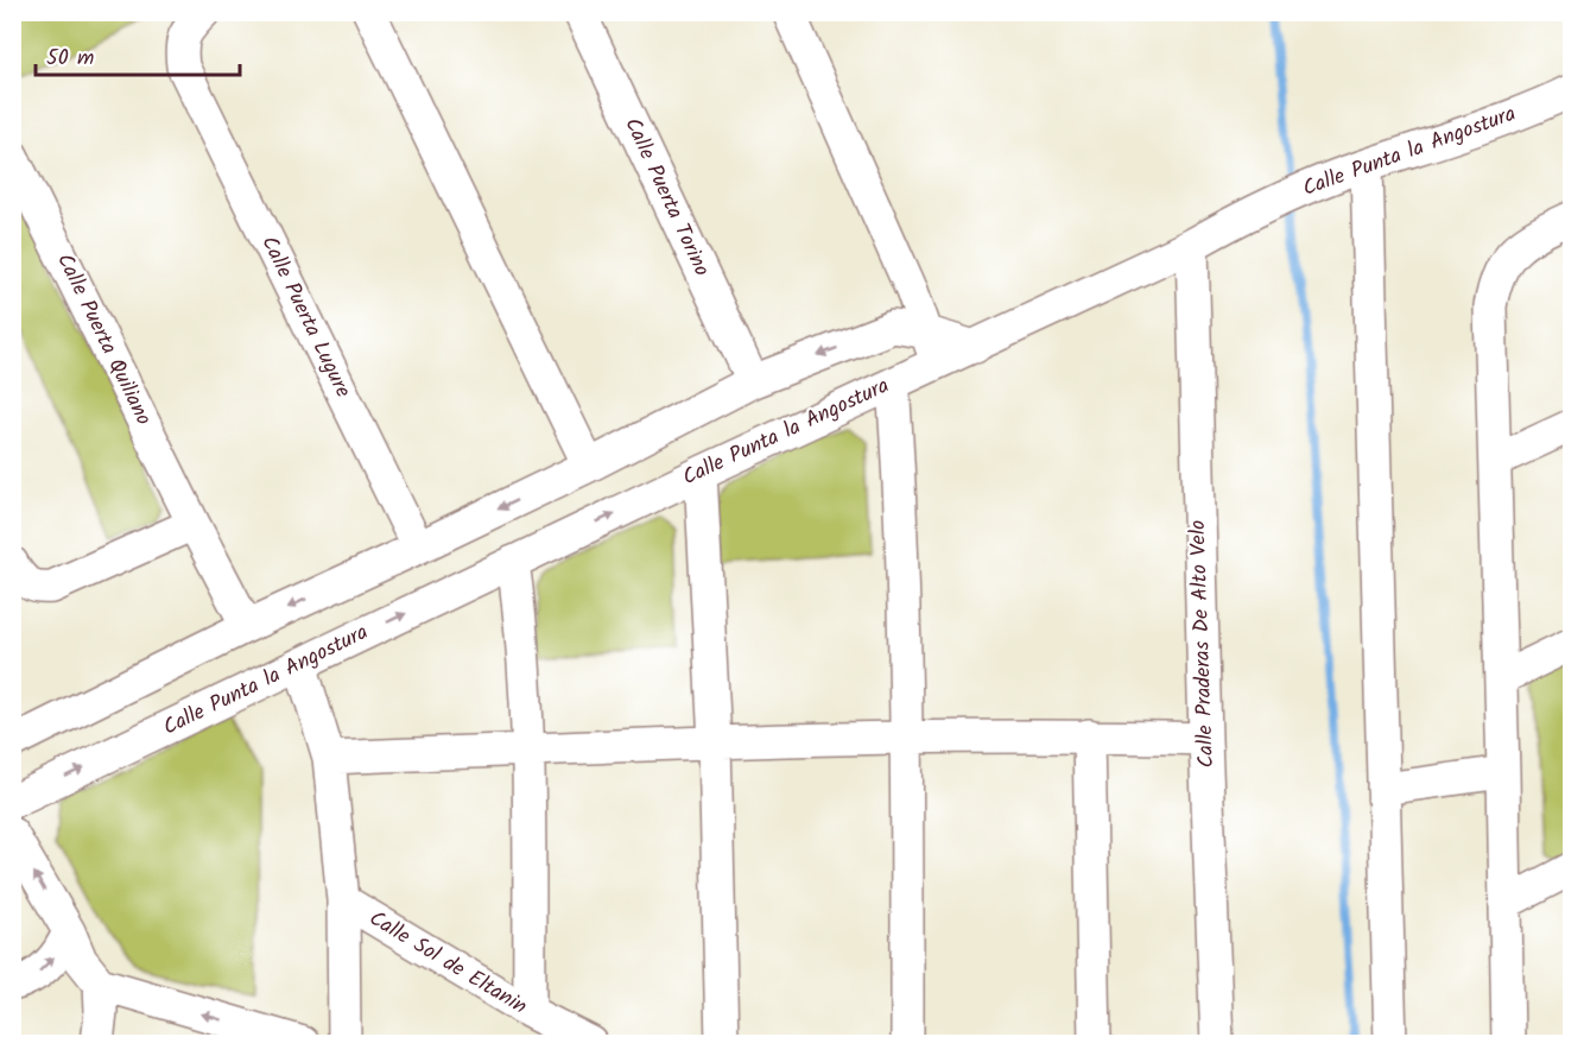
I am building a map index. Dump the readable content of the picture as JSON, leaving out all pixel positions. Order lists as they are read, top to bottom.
{
  "streets": {
    "street": [
      "Calle Punta la Angostura",
      "Calle Puerta Torino",
      "Calle Puerta Lugure",
      "Calle Puerta Quiliano",
      "Calle Praderas De Alto Velo",
      "Calle Sol de Eltanin"
    ]
  },
  "crossings": [
    ["Calle Punta la Angostura", "Calle Praderas De Alto Velo"]
  ],
  "scale_bar": "50 m"
}
